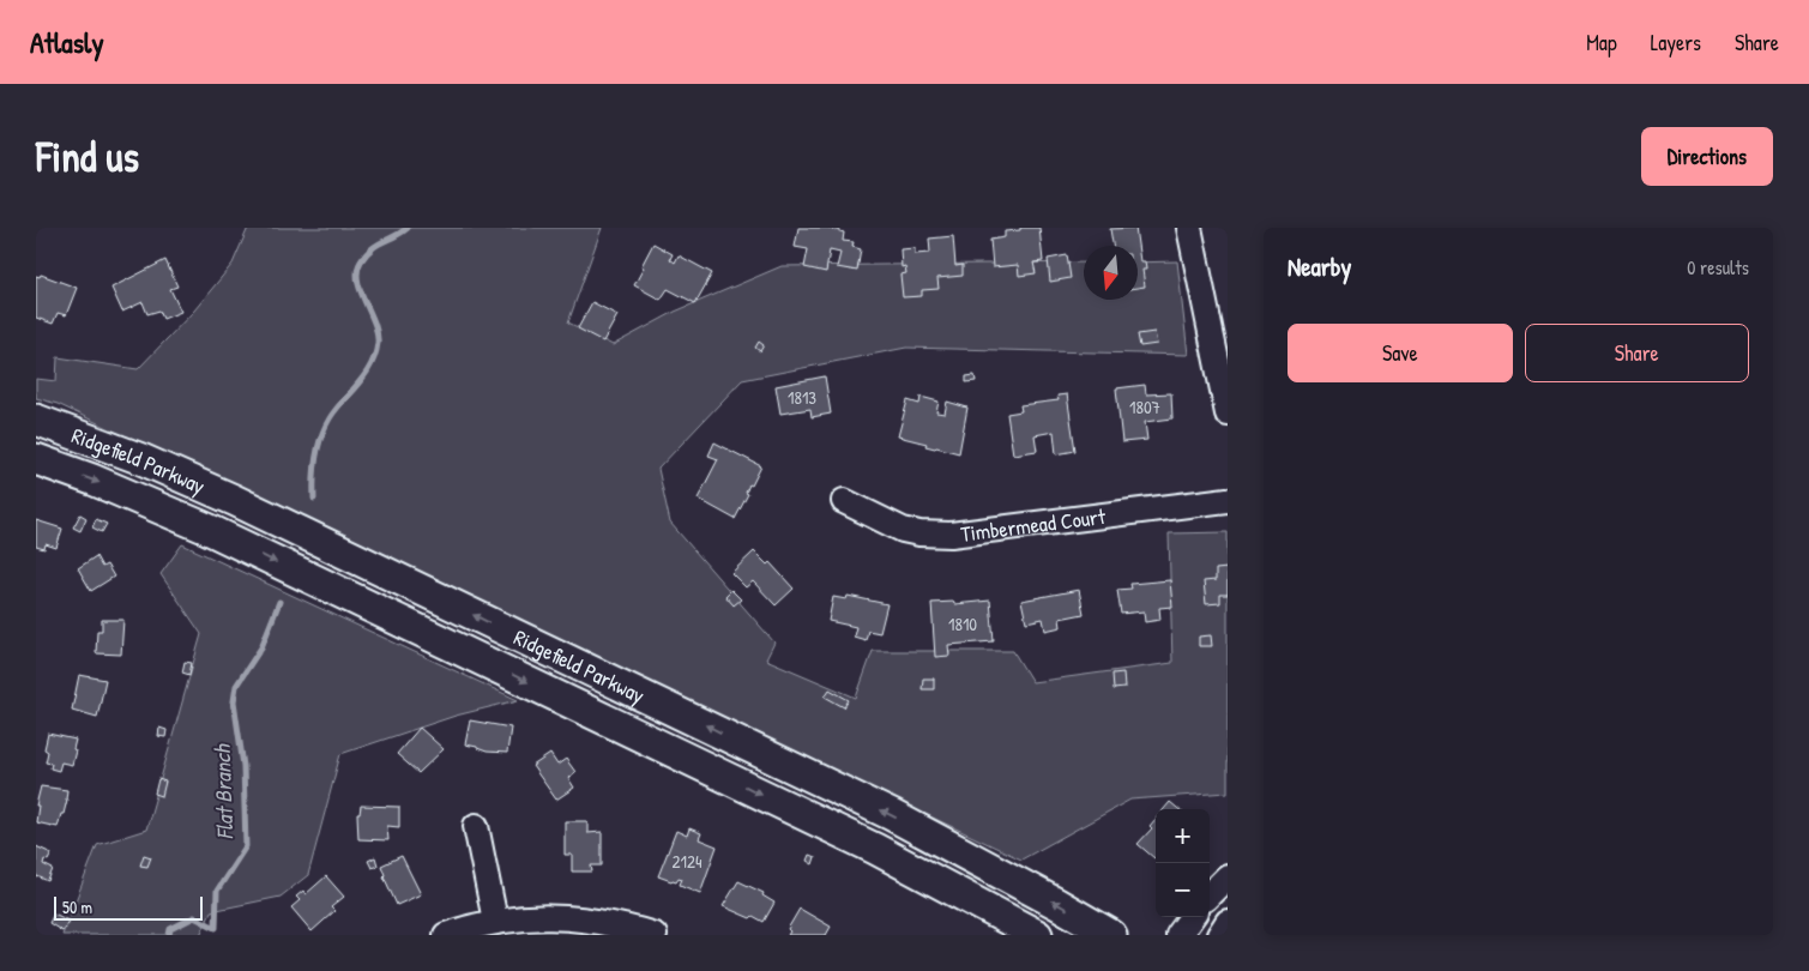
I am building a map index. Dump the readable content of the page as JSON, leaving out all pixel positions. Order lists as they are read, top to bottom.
{
  "streets": {
    "main road": ["Ridgefield Parkway"],
    "street": ["Timbermead Court"]
  },
  "water": ["Flat Branch"],
  "house_numbers": [
    "1813",
    "1807",
    "1810",
    "2124"
  ],
  "scale_bar": "50 m",
  "north": "bottom",
  "page": {
    "header": "Atlasly",
    "nav": ["Map", "Layers", "Share"],
    "buttons": [
      "Directions",
      ["Save", "Share"]
    ],
    "title": "Find us",
    "heading": ["Nearby", "0 results"],
    "map_buttons": ["+", "−"],
    "scale": "50 m"
  }
}
